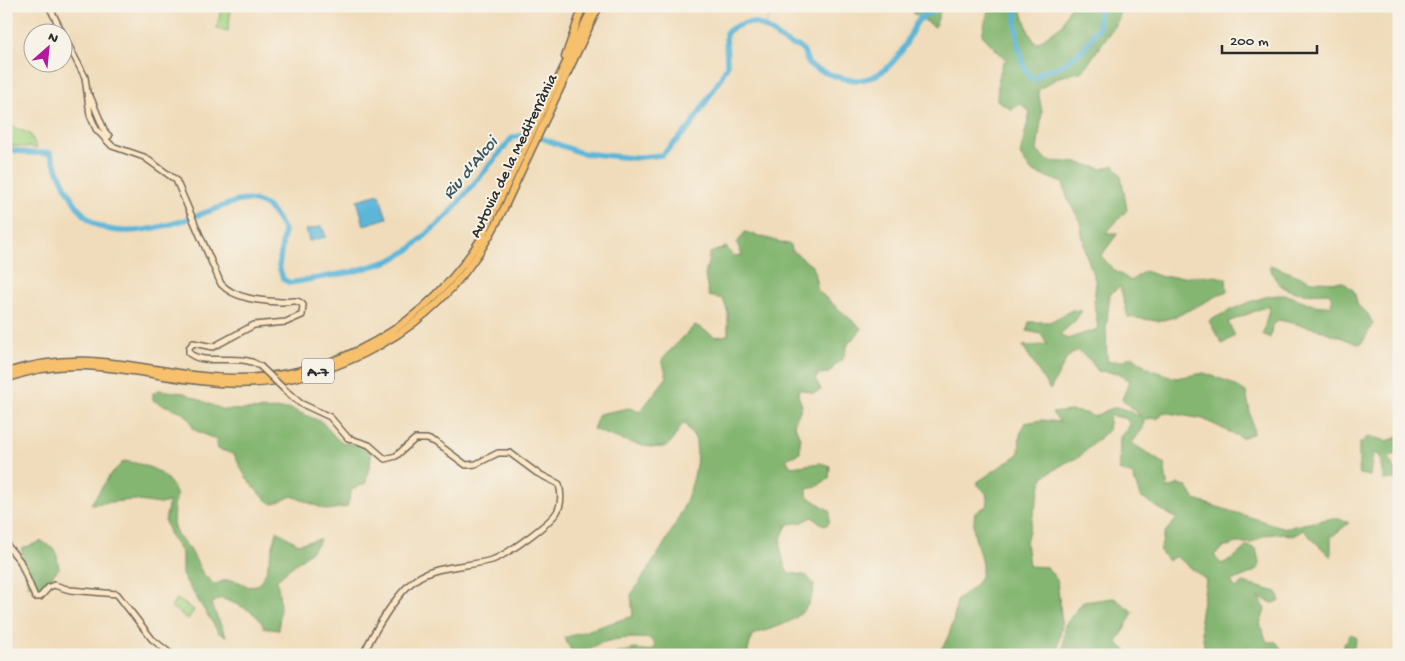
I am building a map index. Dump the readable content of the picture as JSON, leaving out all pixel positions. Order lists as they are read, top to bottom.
{
  "streets": {
    "highway": ["Autovia de la Mediterrània", "A-7"]
  },
  "water": ["Riu d'Alcoi"],
  "scale_bar": "200 m",
  "north": "top right"
}
